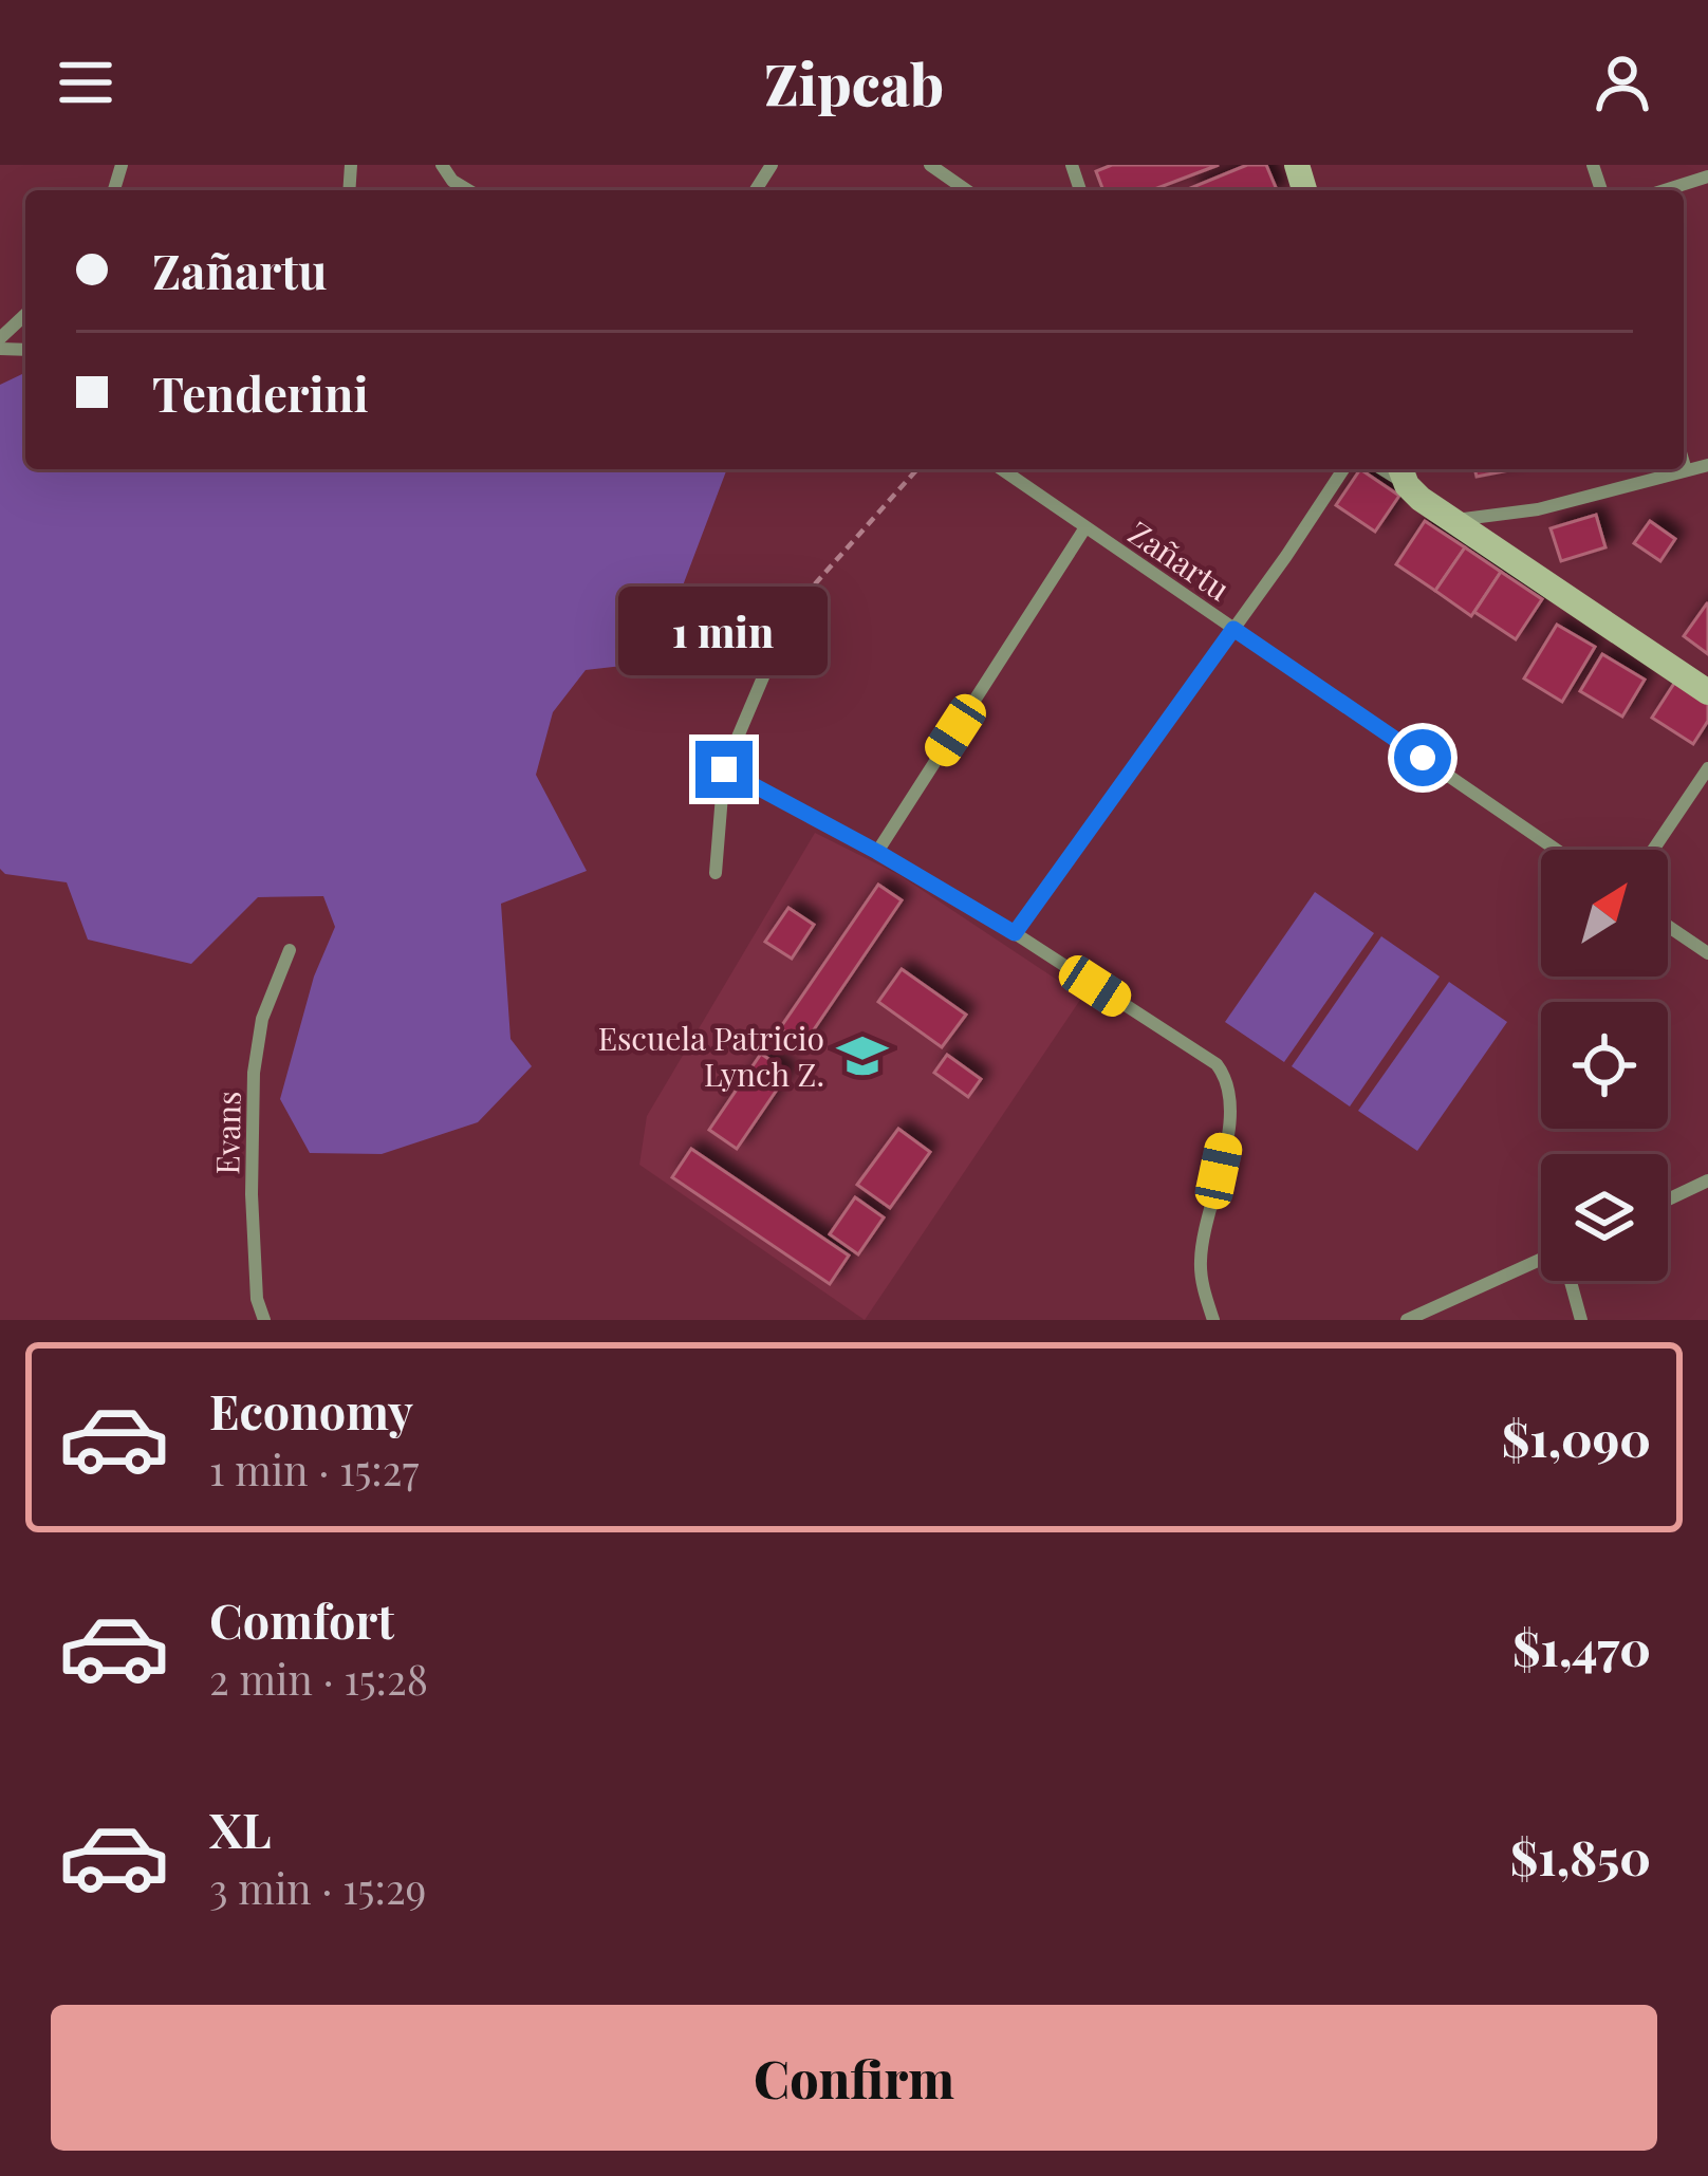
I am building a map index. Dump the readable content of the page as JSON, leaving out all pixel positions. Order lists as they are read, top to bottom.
{
  "streets": {
    "street": ["Zañartu", "Evans"]
  },
  "places": {
    "school or university": ["Escuela Patricio Lynch Z."]
  },
  "north": "top right",
  "page": {
    "header": "Zipcab",
    "banner": ["Zañartu", "Tenderini"],
    "bubble": "1 min",
    "list": [
      {
        "name": "Economy",
        "note": "1 min · 15:27",
        "value": "$1,090"
      },
      {
        "name": "Comfort",
        "note": "2 min · 15:28",
        "value": "$1,470"
      },
      {
        "name": "XL",
        "note": "3 min · 15:29",
        "value": "$1,850"
      }
    ],
    "buttons": "Confirm"
  }
}
